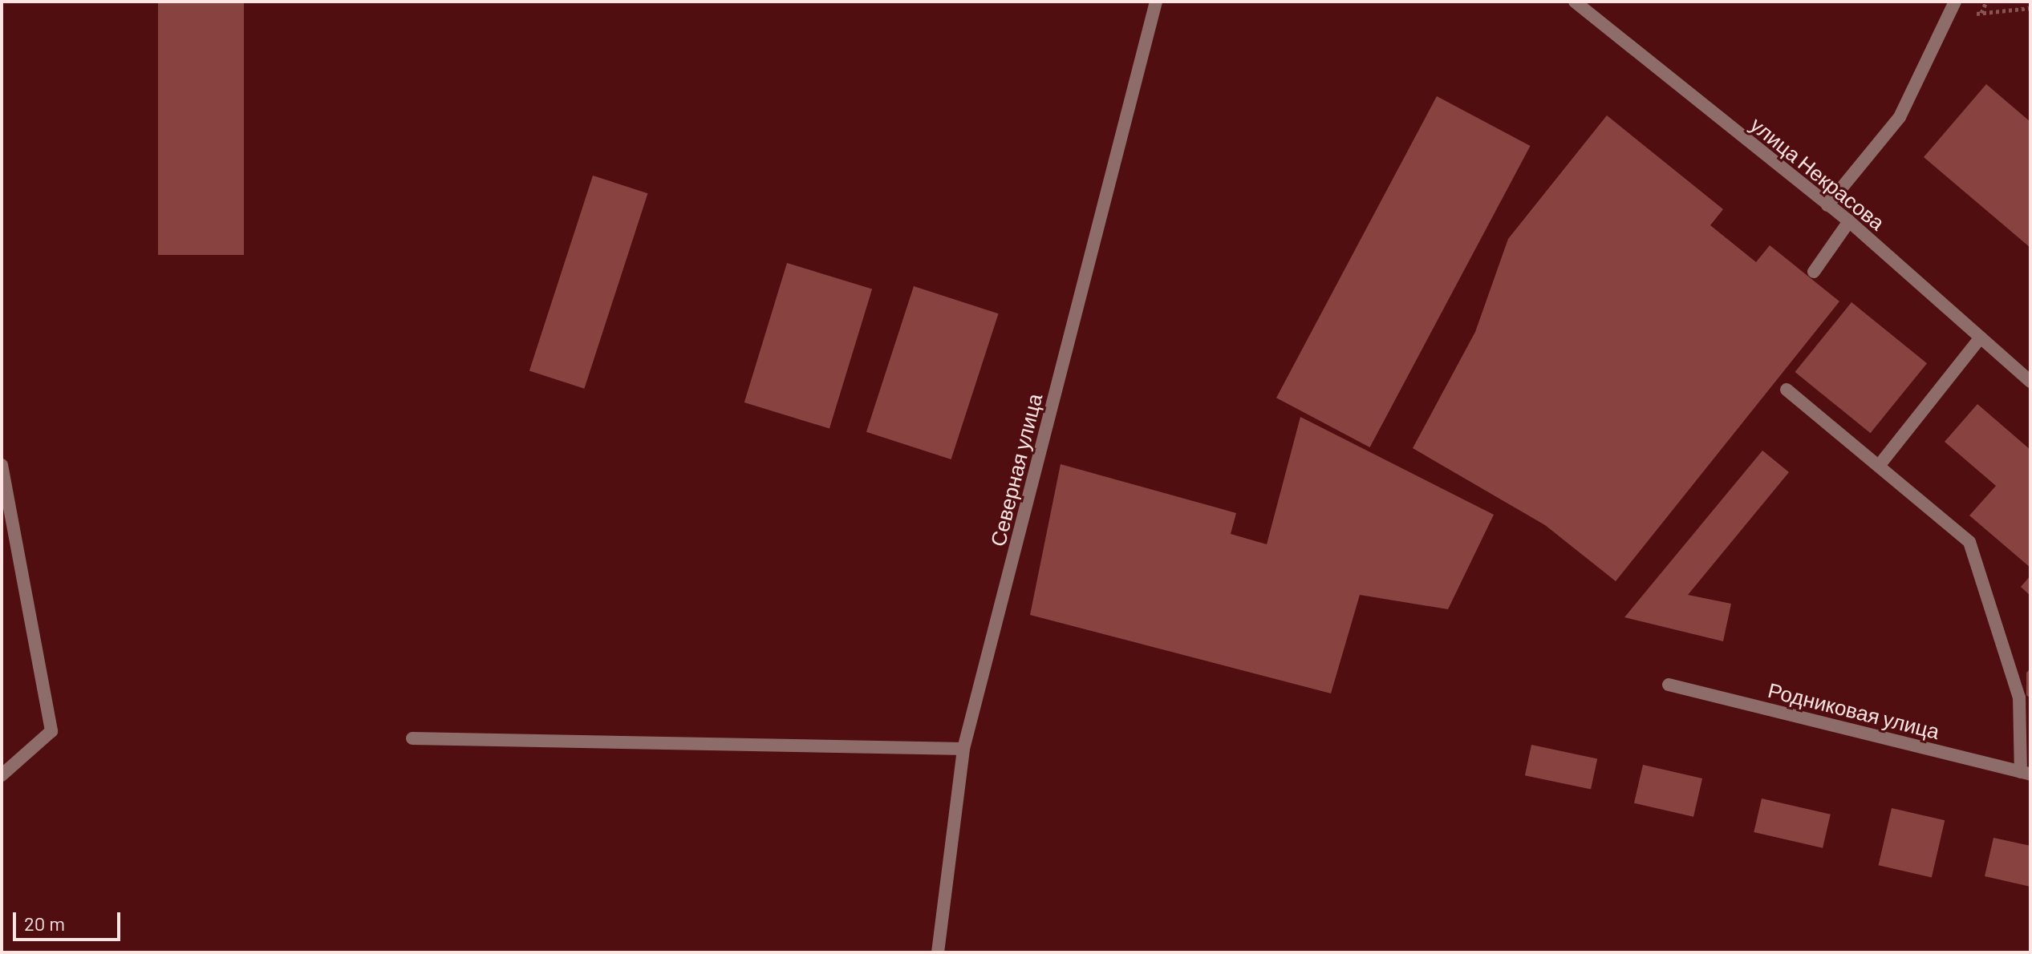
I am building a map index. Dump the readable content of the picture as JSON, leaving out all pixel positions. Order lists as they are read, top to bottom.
{
  "streets": {
    "street": ["улица Некрасова", "Северная улица", "Родниковая улица"]
  },
  "scale_bar": "20 m"
}
